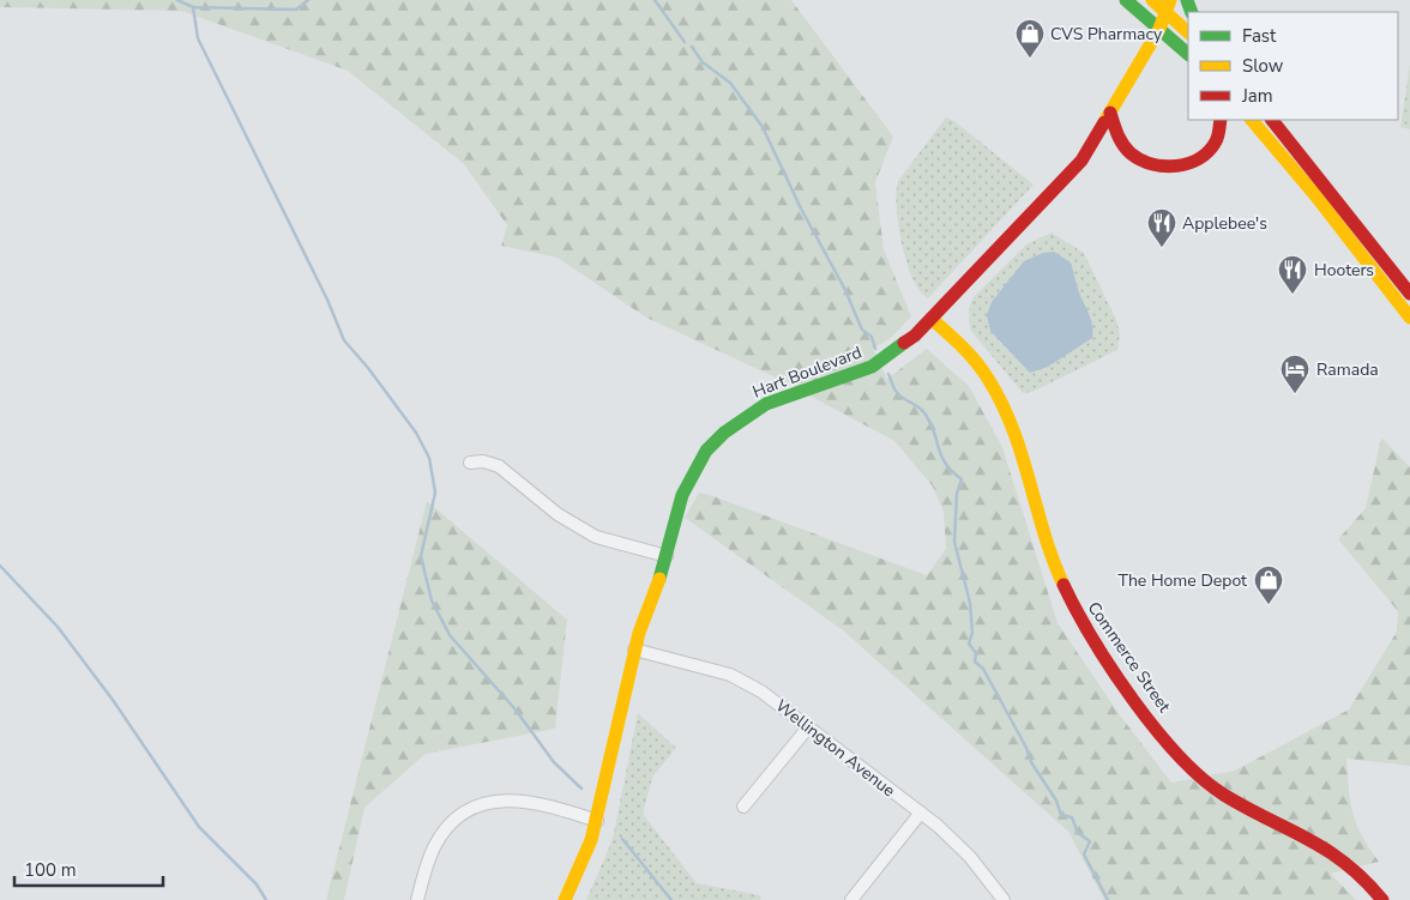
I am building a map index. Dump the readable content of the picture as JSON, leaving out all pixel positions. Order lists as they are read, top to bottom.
{
  "streets": {
    "main road": ["Hart Boulevard", "Commerce Street"],
    "street": ["Wellington Avenue"]
  },
  "crossings": [
    ["Hart Boulevard", "Commerce Street"],
    ["Hart Boulevard", "Wellington Avenue"]
  ],
  "places": {
    "shop": ["CVS Pharmacy", "The Home Depot"],
    "restaurant": ["Applebee's", "Hooters"],
    "hotel": ["Ramada"]
  },
  "legend": ["Fast", "Slow", "Jam"],
  "scale_bar": "100 m"
}
